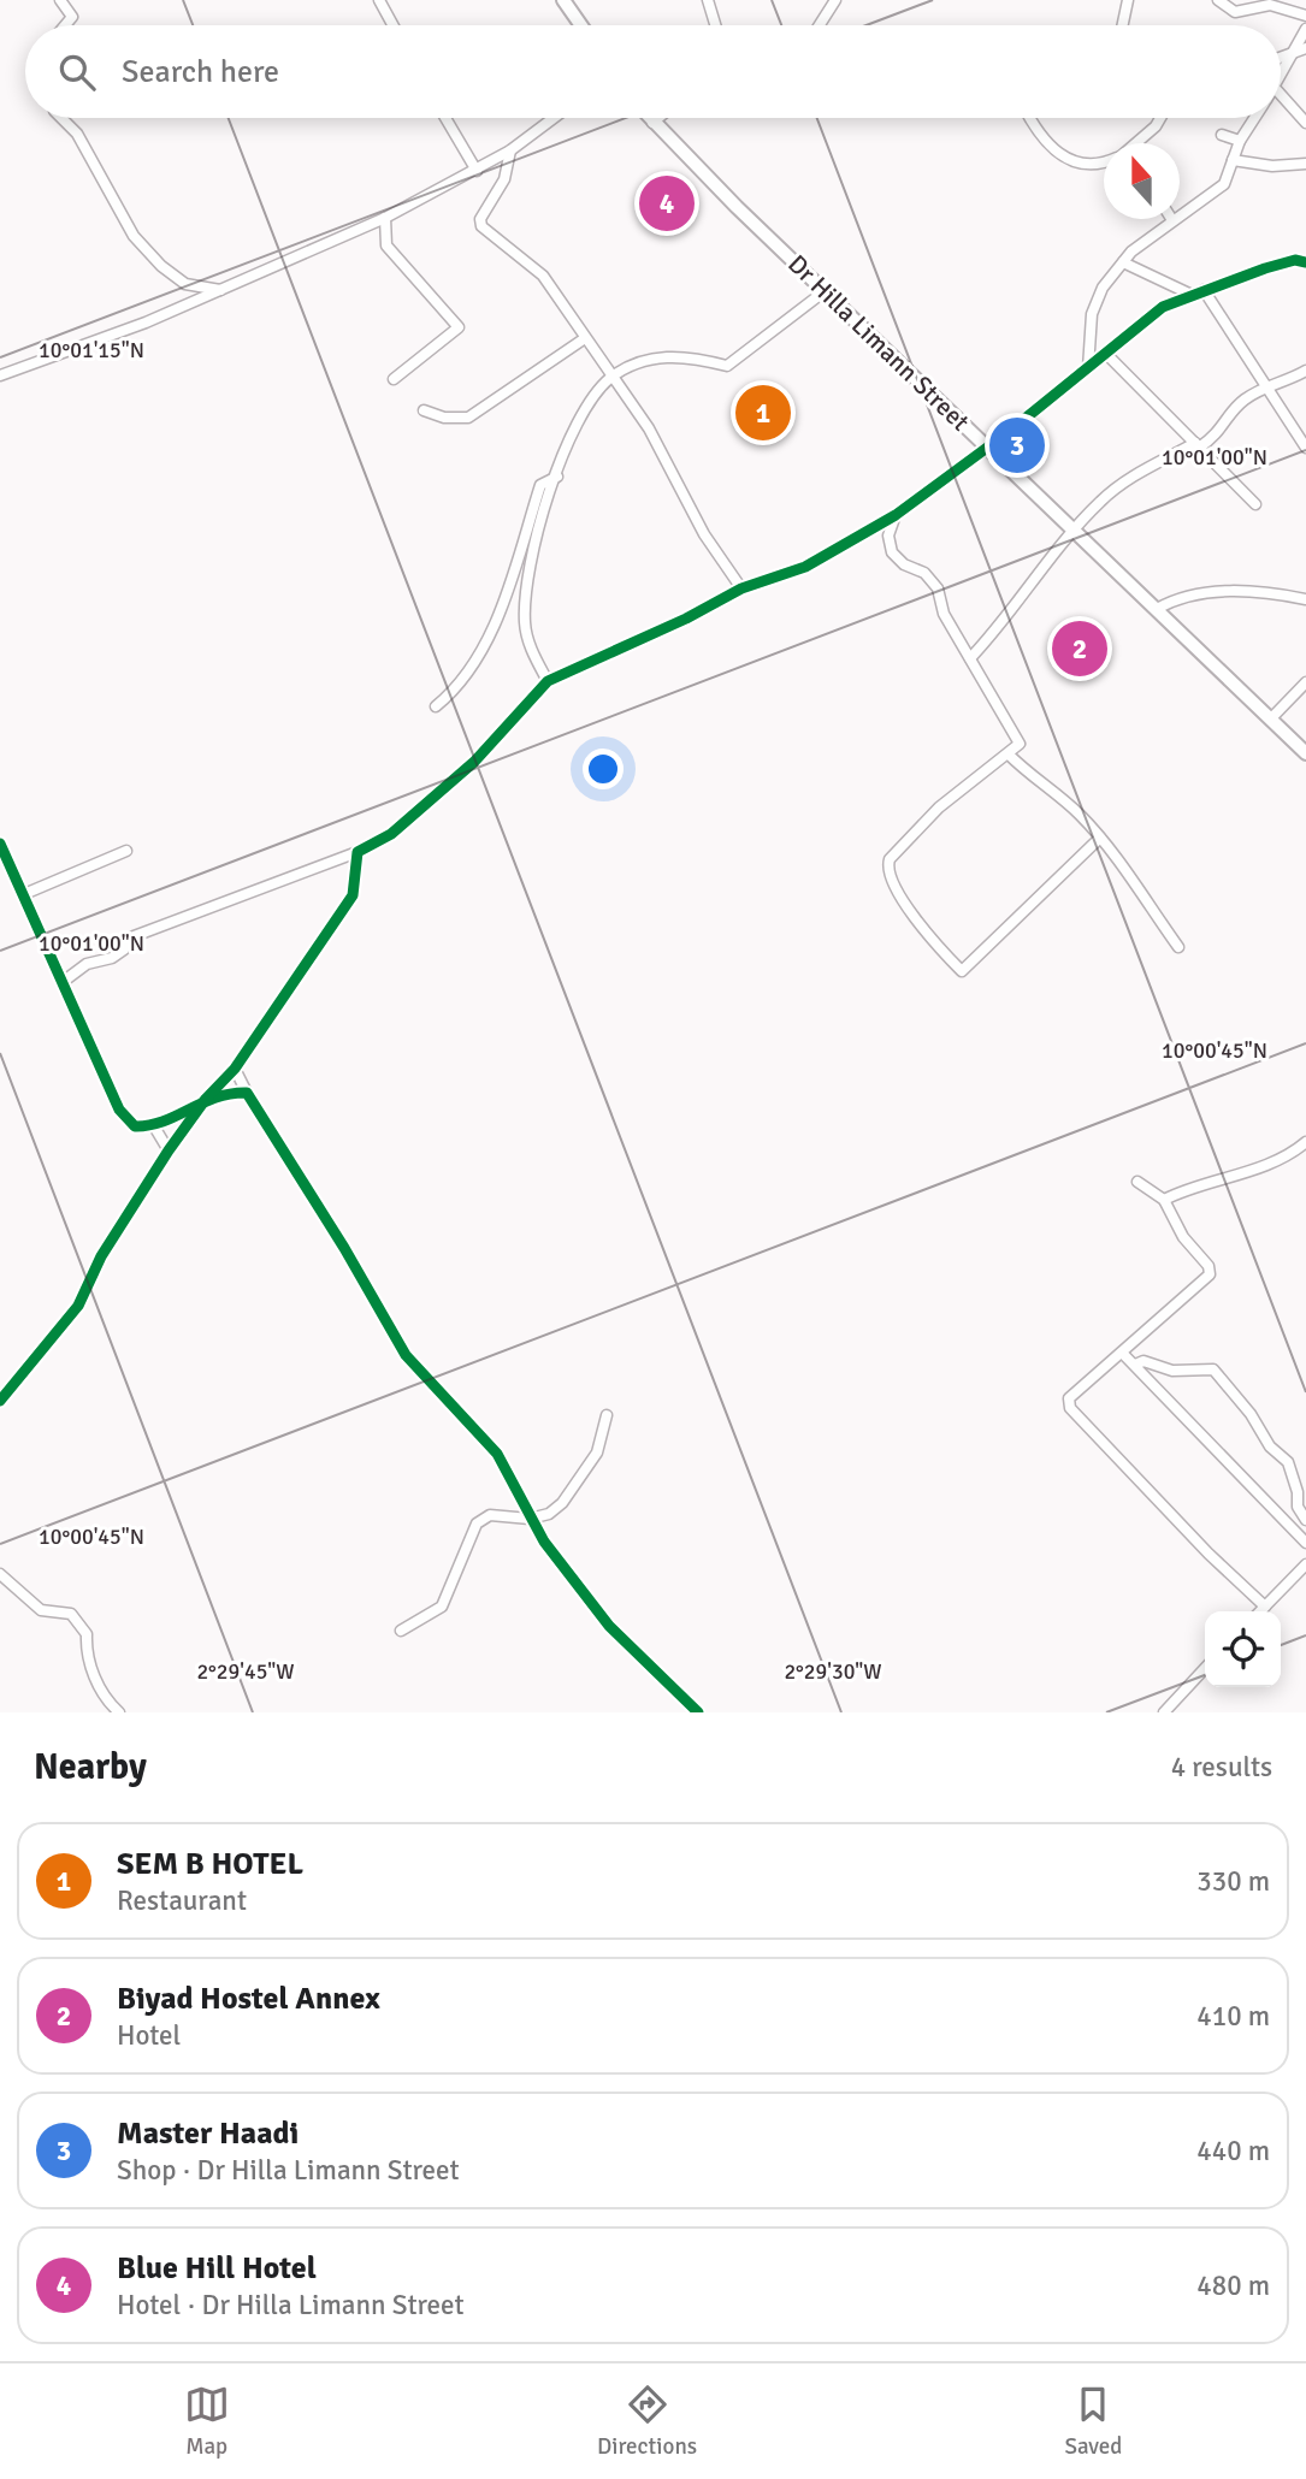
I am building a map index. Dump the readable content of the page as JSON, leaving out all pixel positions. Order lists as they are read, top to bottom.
{
  "streets": {
    "highway": ["Dr Hilla Limann Street"]
  },
  "north": "top",
  "page": {
    "search": "Search here",
    "pins": [
      "4",
      "1",
      "3",
      "2"
    ],
    "heading": ["Nearby", "4 results"],
    "list": [
      {
        "mark": "1",
        "name": "SEM B HOTEL",
        "note": "Restaurant",
        "value": "330 m"
      },
      {
        "mark": "2",
        "name": "Biyad Hostel Annex",
        "note": "Hotel",
        "value": "410 m"
      },
      {
        "mark": "3",
        "name": "Master Haadi",
        "note": "Shop · Dr Hilla Limann Street",
        "value": "440 m"
      },
      {
        "mark": "4",
        "name": "Blue Hill Hotel",
        "note": "Hotel · Dr Hilla Limann Street",
        "value": "480 m"
      }
    ],
    "nav": ["Map", "Directions", "Saved"]
  },
  "coordinates": [
    "10°01'15\"N",
    "10°01'00\"N",
    "10°00'45\"N",
    "2°29'45\"W",
    "2°29'30\"W"
  ]
}
